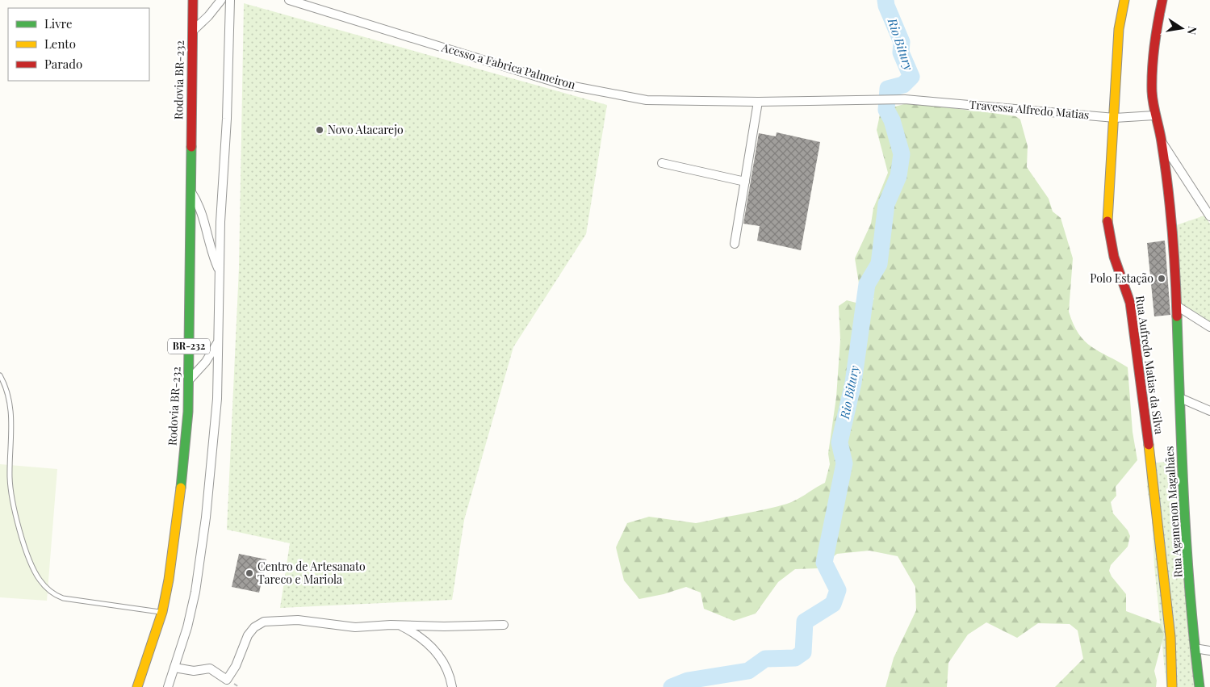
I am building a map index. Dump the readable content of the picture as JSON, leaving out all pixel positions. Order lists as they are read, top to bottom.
{
  "streets": {
    "main road": [
      "Rodovia BR-232",
      "BR-232",
      "Rua Aufredo Matias da Silva",
      "Rua Agamenon Magalhães"
    ],
    "street": ["Acesso a Fabrica Palmeiron", "Travessa Alfredo Matias"]
  },
  "crossings": [
    ["Acesso a Fabrica Palmeiron", "Travessa Alfredo Matias"],
    ["Travessa Alfredo Matias", "Rua Aufredo Matias da Silva"],
    ["Travessa Alfredo Matias", "Rua Agamenon Magalhães"]
  ],
  "water": ["Rio Bitury"],
  "places": ["Novo Atacarejo", "Polo Estação", "Centro de Artesanato Tareco e Mariola"],
  "legend": ["Livre", "Lento", "Parado"],
  "north": "right"
}
